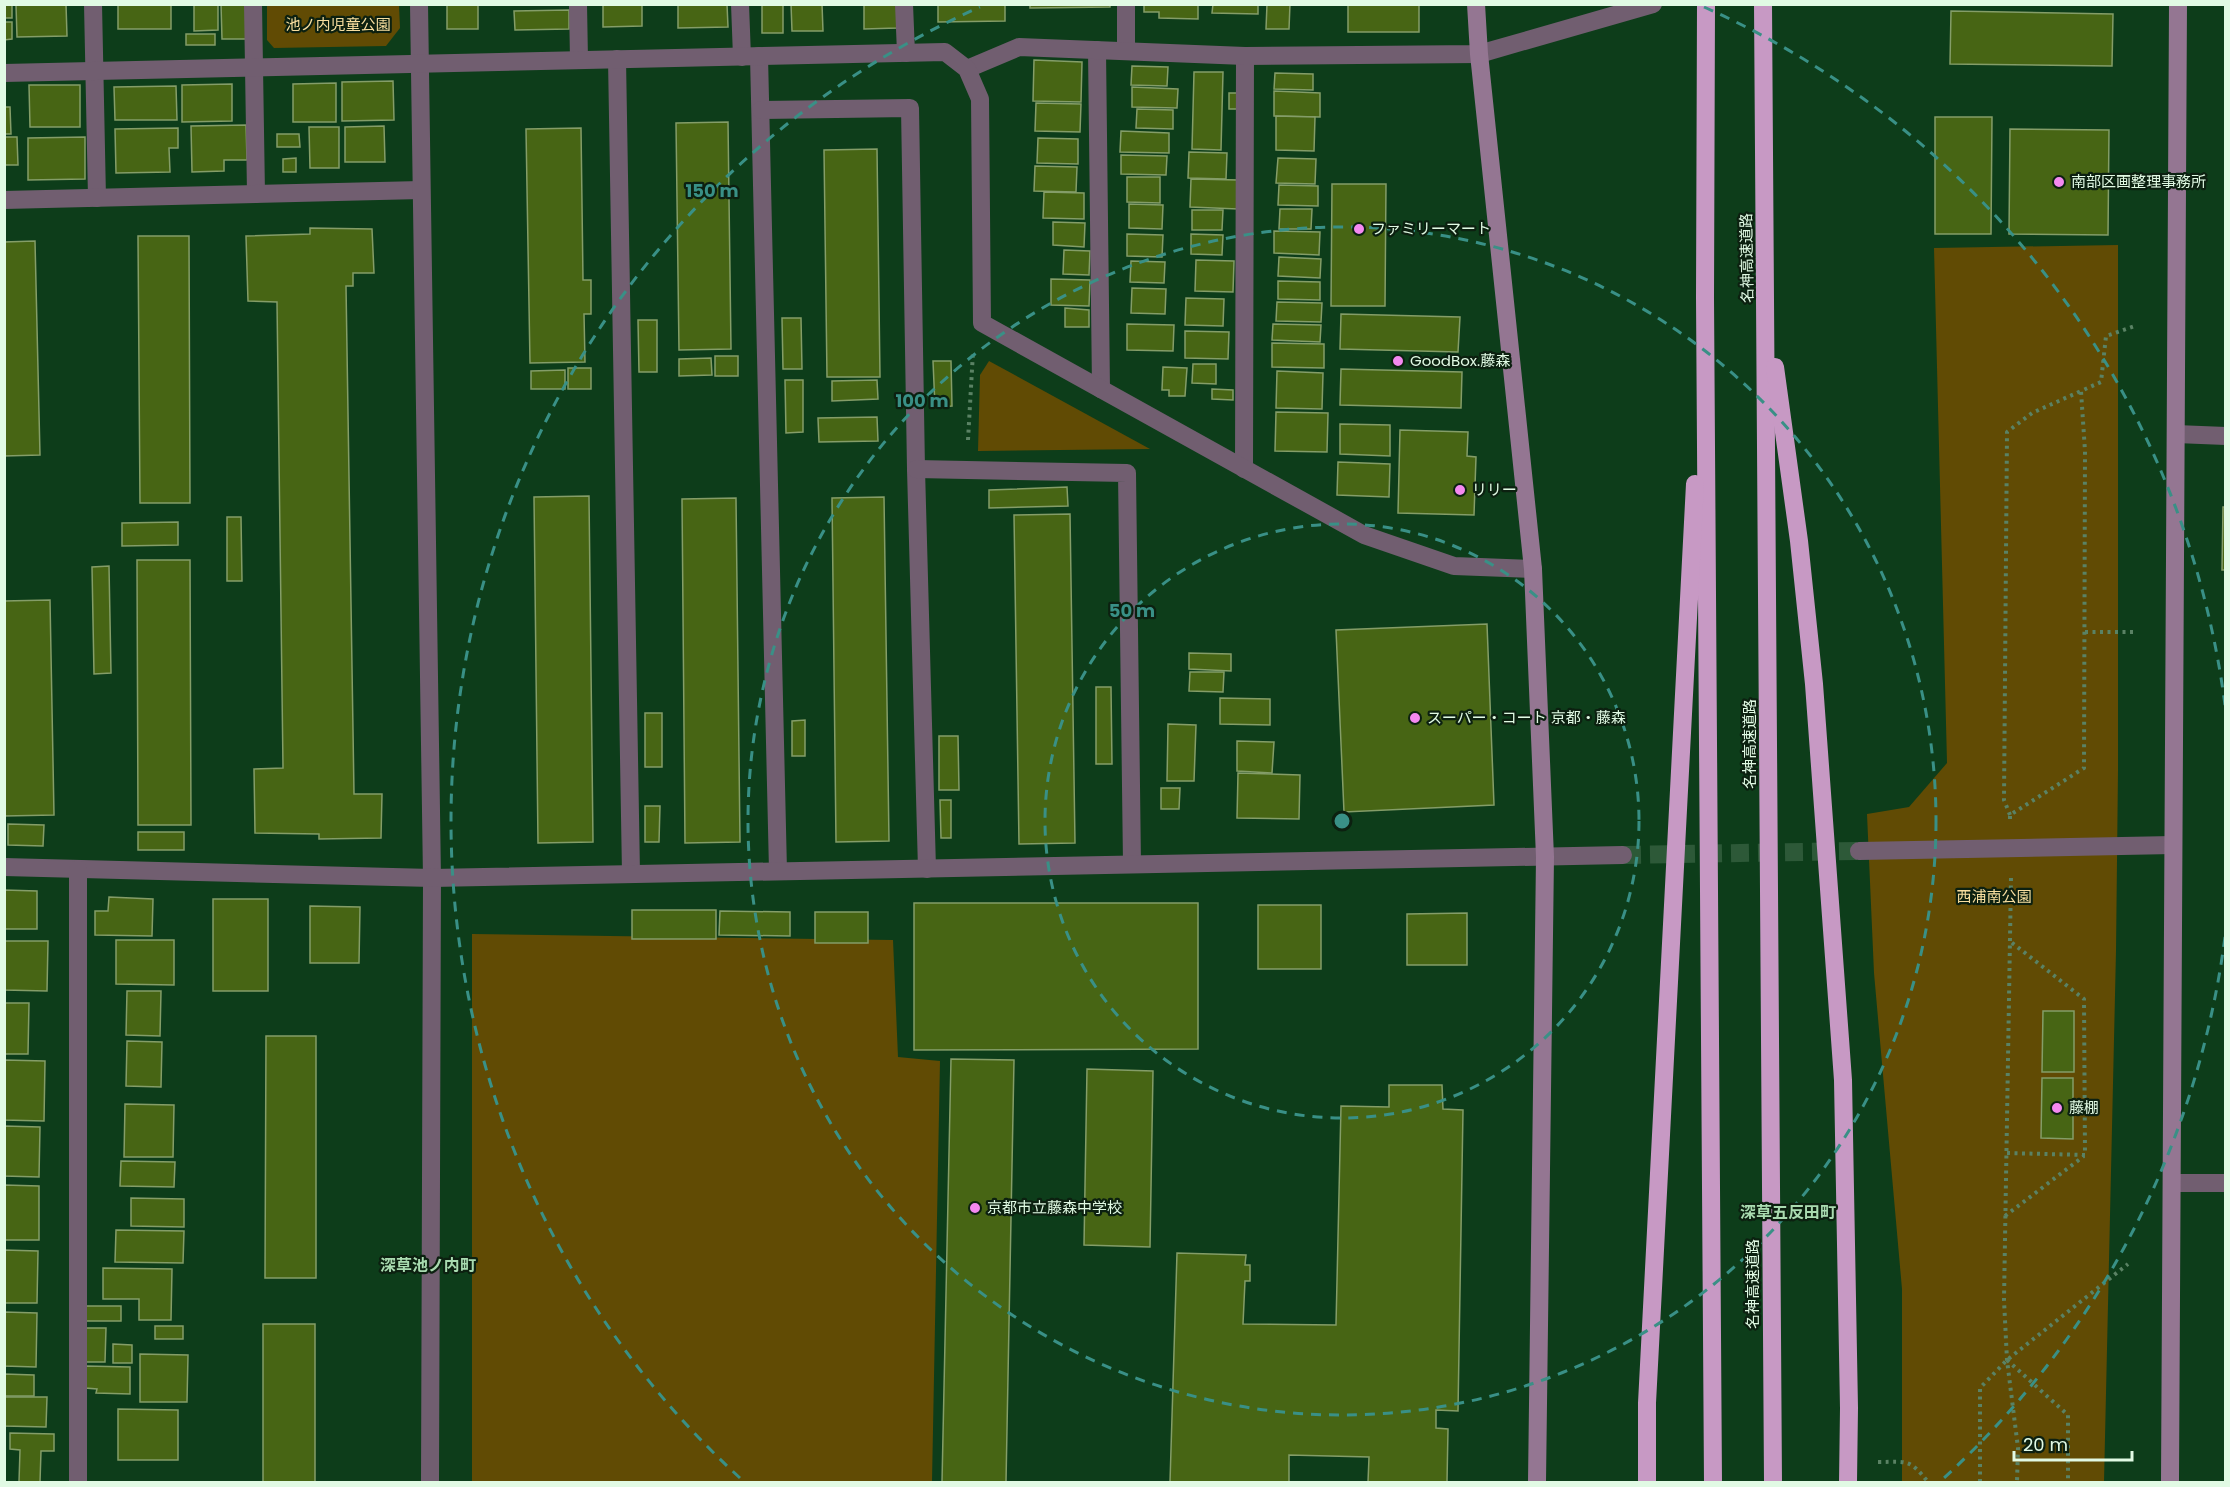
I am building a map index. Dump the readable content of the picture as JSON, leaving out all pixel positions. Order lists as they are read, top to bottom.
{
  "streets": {
    "highway": ["名神高速道路"]
  },
  "districts": ["深草五反田町", "深草池ノ内町"],
  "parks": ["池ノ内児童公園", "西浦南公園"],
  "places": [
    "南部区画整理事務所",
    "ファミリーマート",
    "GoodBox.藤森",
    "リリー",
    "スーパー・コート 京都・藤森",
    "藤棚",
    "京都市立藤森中学校"
  ],
  "scale_bar": "20 m",
  "rings": ["150 m", "100 m", "50 m"]
}
